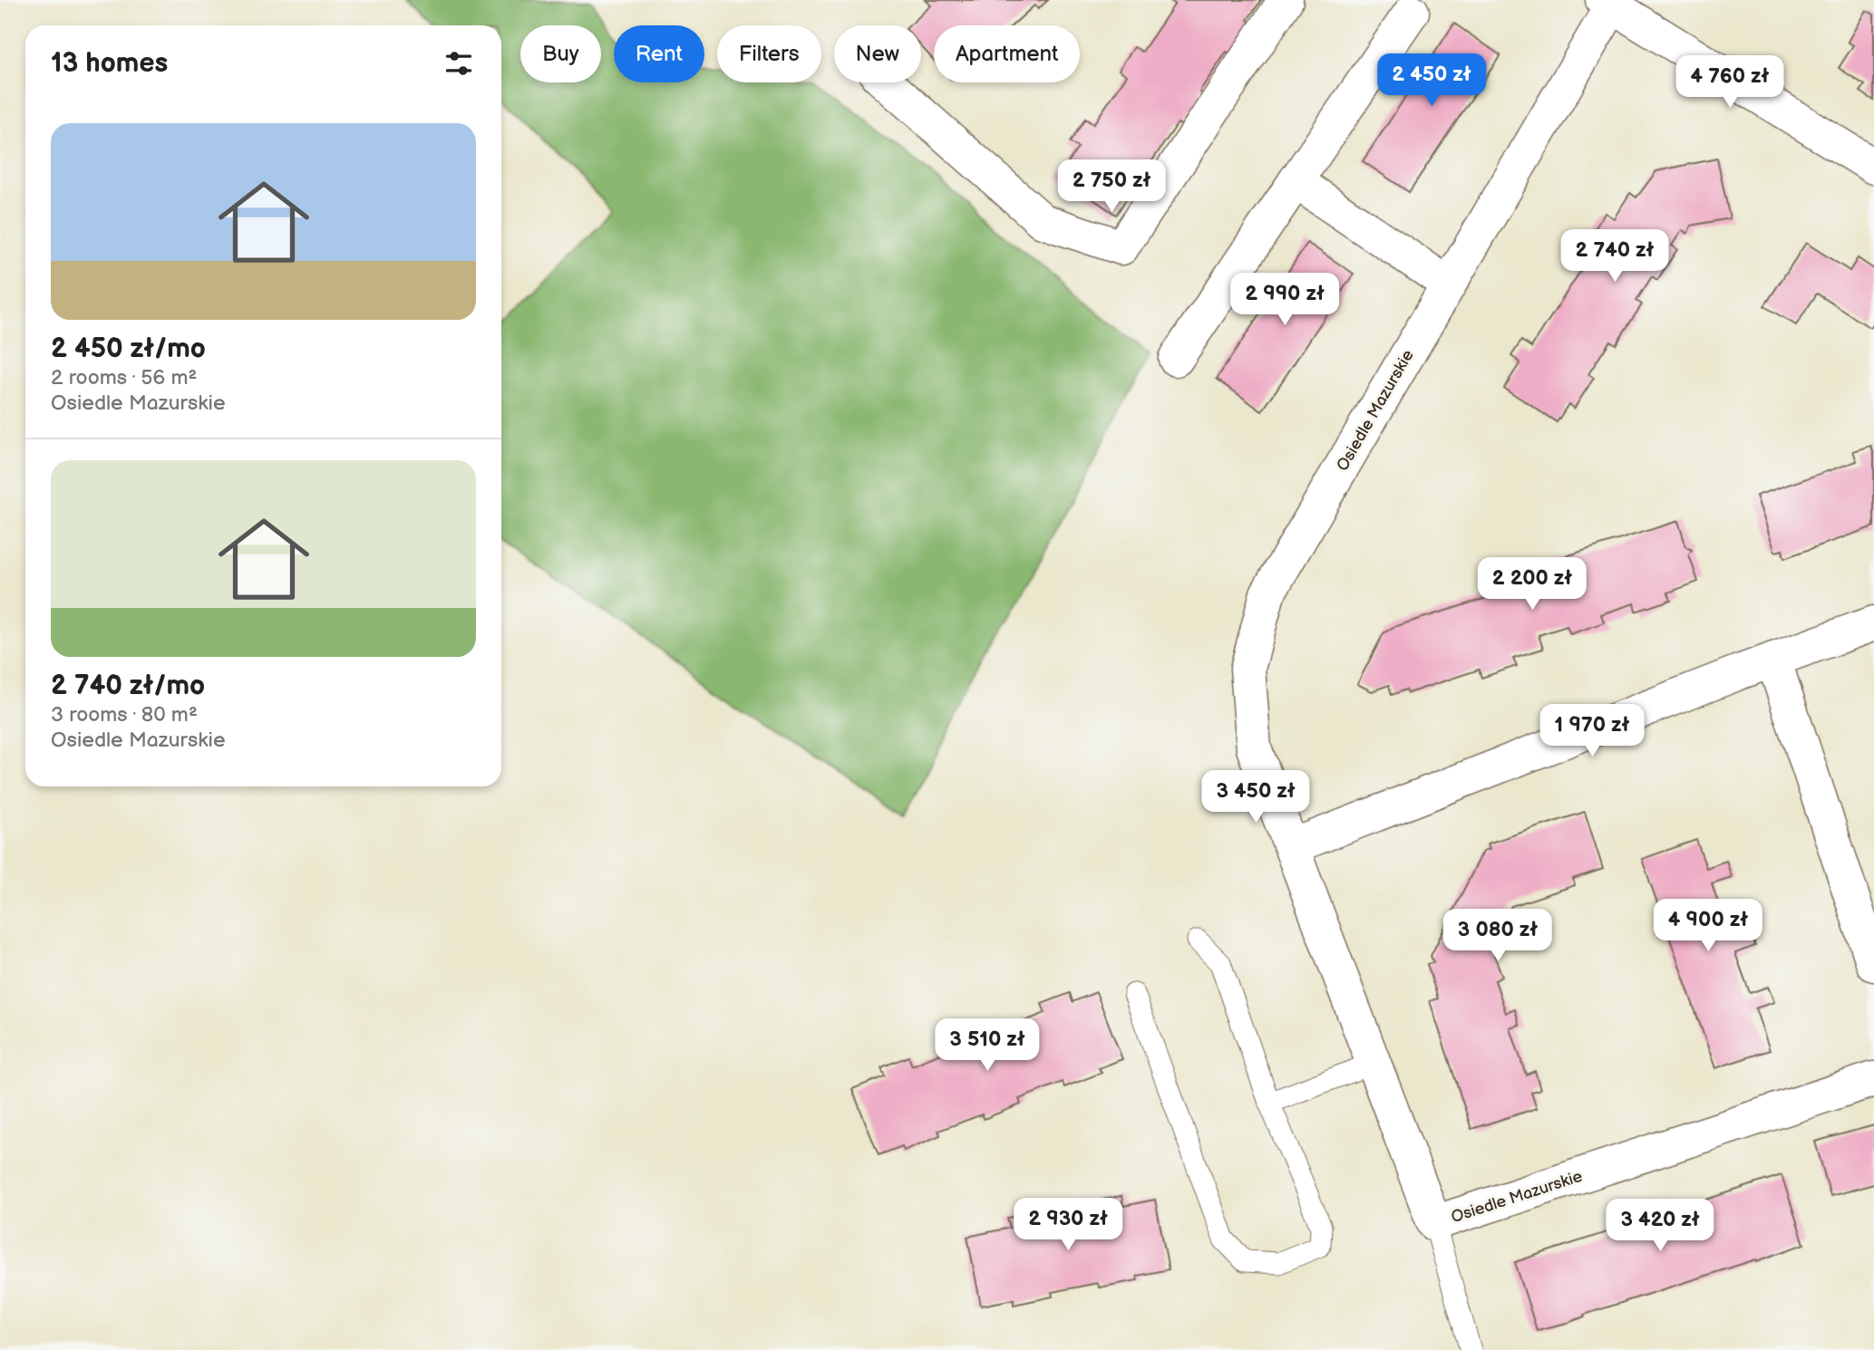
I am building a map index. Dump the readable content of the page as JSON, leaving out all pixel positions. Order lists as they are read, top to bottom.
{
  "streets": {
    "street": ["Osiedle Mazurskie"]
  },
  "page": {
    "chip": [
      "Buy",
      "Rent",
      "Filters",
      "New",
      "Apartment"
    ],
    "heading": "13 homes",
    "price": [
      "2 450 zł",
      "4 760 zł",
      "2 750 zł",
      "2 740 zł",
      "2 990 zł",
      "2 200 zł",
      "1 970 zł",
      "3 450 zł",
      "4 900 zł",
      "3 080 zł",
      "3 510 zł",
      "2 930 zł",
      "3 420 zł"
    ],
    "list": [
      {
        "name": "2 450 zł/mo",
        "note": "2 rooms · 56 m² · Osiedle Mazurskie"
      },
      {
        "name": "2 740 zł/mo",
        "note": "3 rooms · 80 m² · Osiedle Mazurskie"
      }
    ]
  }
}
